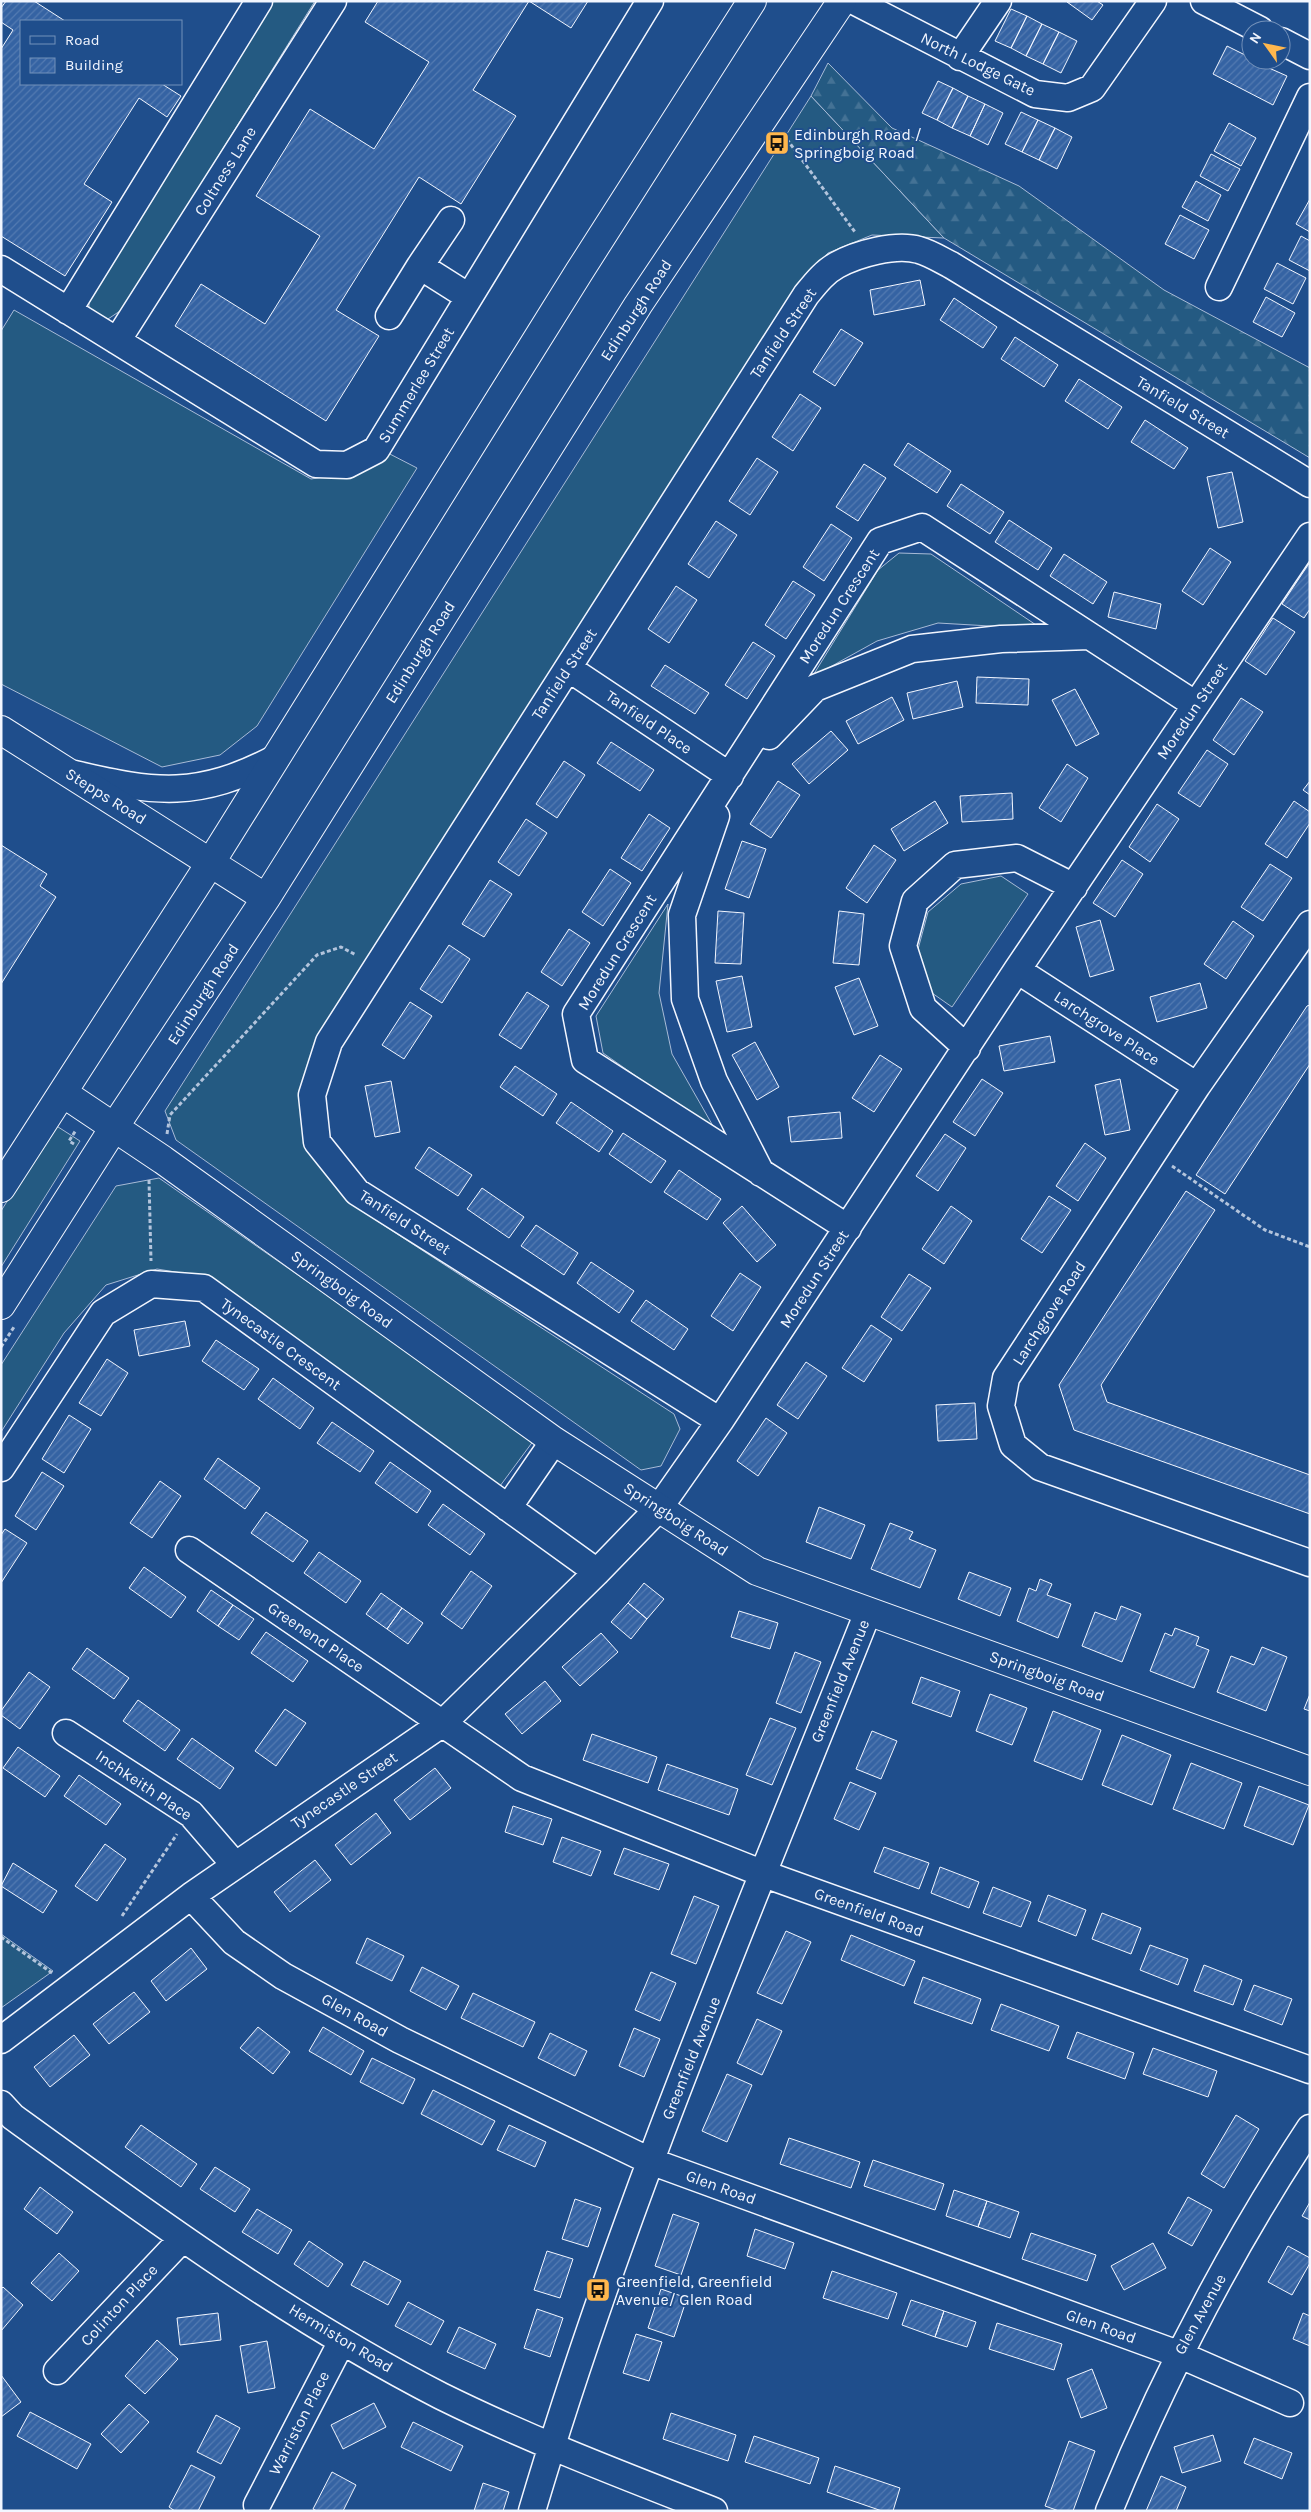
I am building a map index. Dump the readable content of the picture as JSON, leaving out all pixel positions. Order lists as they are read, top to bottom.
{
  "streets": {
    "main road": ["Edinburgh Road", "Stepps Road", "Springboig Road"],
    "street": [
      "North Lodge Gate",
      "Coltness Lane",
      "Tanfield Street",
      "Summerlee Street",
      "Moredun Crescent",
      "Moredun Street",
      "Tanfield Place",
      "Larchgrove Place",
      "Larchgrove Road",
      "Tynecastle Crescent",
      "Greenend Place",
      "Greenfield Avenue",
      "Inchkeith Place",
      "Tynecastle Street",
      "Greenfield Road",
      "Glen Road",
      "Colinton Place",
      "Glen Avenue",
      "Hermiston Road",
      "Warriston Place"
    ]
  },
  "crossings": [
    ["Coltness Lane", "Summerlee Street"],
    ["Edinburgh Road", "Stepps Road"],
    ["Edinburgh Road", "Springboig Road"],
    ["Tanfield Street", "Moredun Street"],
    ["Tanfield Street", "Tanfield Place"],
    ["Moredun Crescent", "Moredun Street"],
    ["Moredun Crescent", "Tanfield Place"],
    ["Moredun Street", "Larchgrove Place"],
    ["Moredun Street", "Springboig Road"],
    ["Moredun Street", "Tynecastle Street"],
    ["Larchgrove Place", "Larchgrove Road"],
    ["Springboig Road", "Greenfield Avenue"],
    ["Springboig Road", "Tynecastle Street"],
    ["Tynecastle Crescent", "Tynecastle Street"],
    ["Greenend Place", "Tynecastle Street"],
    ["Greenend Place", "Greenfield Road"],
    ["Greenfield Avenue", "Greenfield Road"],
    ["Greenfield Avenue", "Glen Road"],
    ["Greenfield Avenue", "Hermiston Road"],
    ["Inchkeith Place", "Tynecastle Street"],
    ["Tynecastle Street", "Greenfield Road"],
    ["Tynecastle Street", "Glen Road"],
    ["Glen Road", "Glen Avenue"],
    ["Colinton Place", "Hermiston Road"],
    ["Hermiston Road", "Warriston Place"]
  ],
  "places": {
    "bus stop": ["Edinburgh Road / Springboig Road", "Greenfield, Greenfield Avenue/ Glen Road"]
  },
  "legend": ["Road", "Building"],
  "north": "top left"
}
